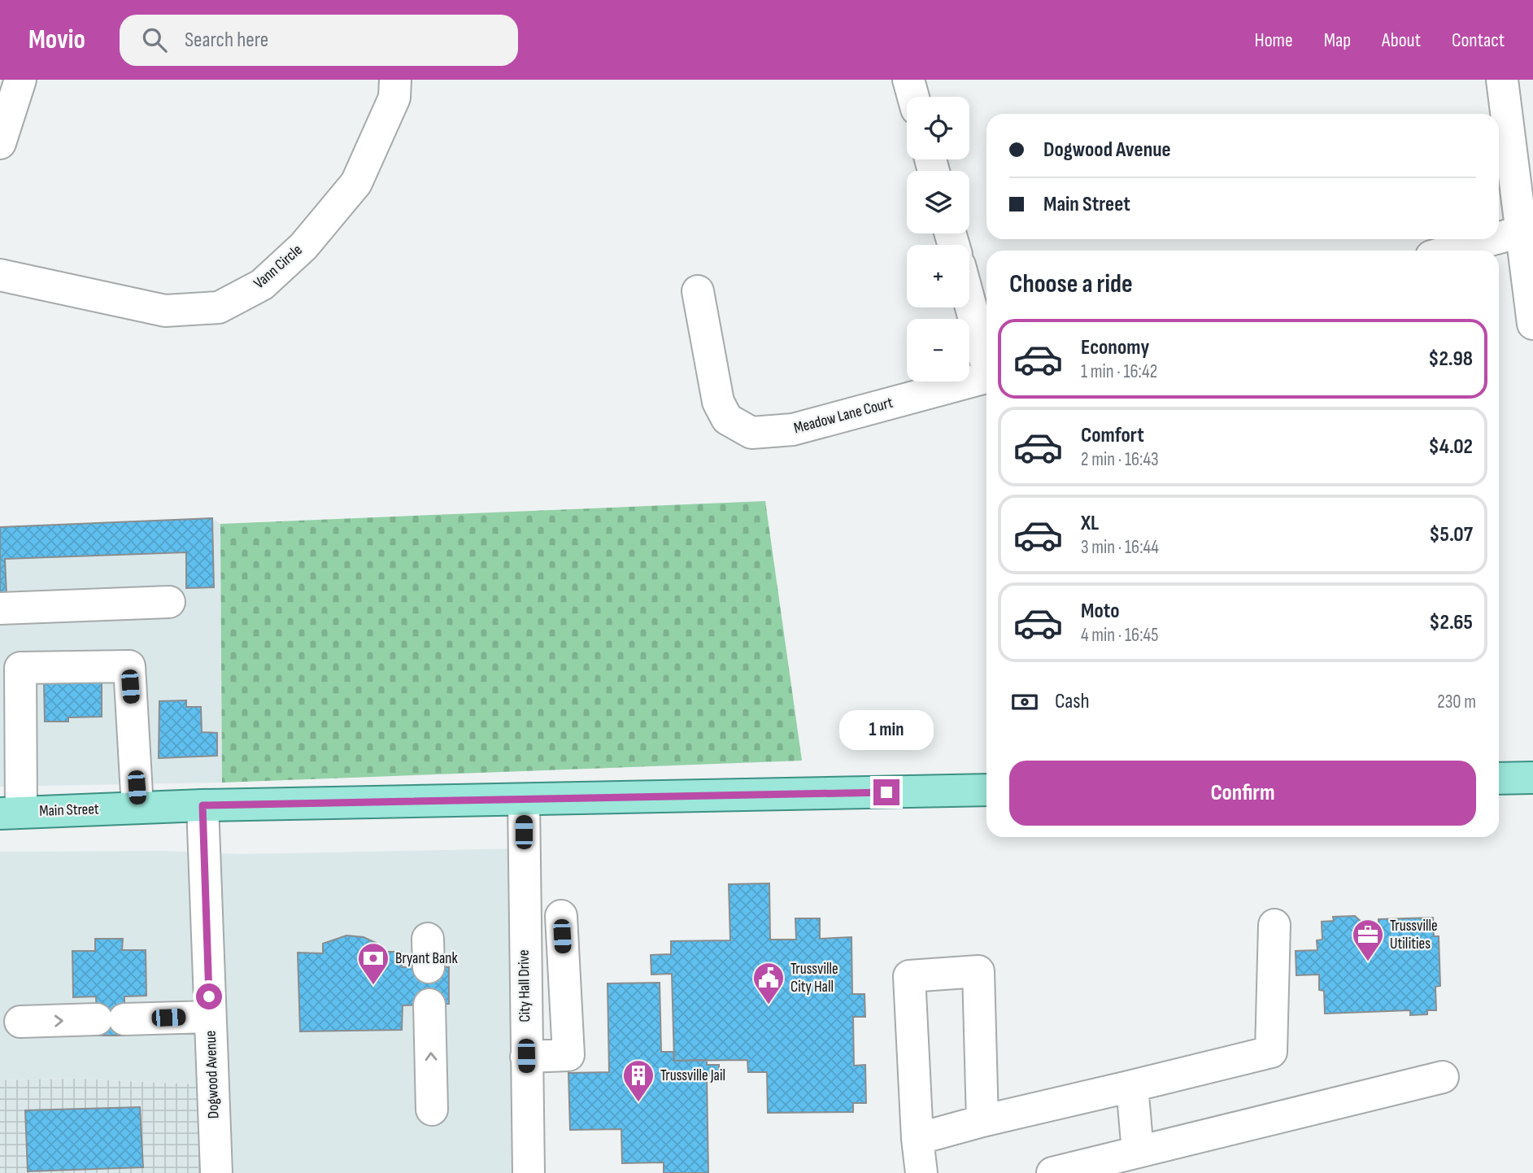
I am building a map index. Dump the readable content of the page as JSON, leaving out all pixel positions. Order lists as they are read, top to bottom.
{
  "streets": {
    "main road": ["Main Street"],
    "street": [
      "Vann Circle",
      "Meadow Lane Court",
      "City Hall Drive",
      "Dogwood Avenue"
    ]
  },
  "crossings": [
    ["Main Street", "City Hall Drive"],
    ["Main Street", "Dogwood Avenue"]
  ],
  "places": {
    "office": ["Trussville Utilities"],
    "bank": ["Bryant Bank"],
    "public building": ["Trussville City Hall"],
    "building": ["Trussville Jail"]
  },
  "page": {
    "header": "Movio",
    "search": "Search here",
    "nav": [
      "Home",
      "Map",
      "About",
      "Contact"
    ],
    "map_buttons": ["+", "−"],
    "banner": ["Dogwood Avenue", "Main Street"],
    "heading": "Choose a ride",
    "list": [
      {
        "name": "Economy",
        "note": "1 min · 16:42",
        "value": "$2.98"
      },
      {
        "name": "Comfort",
        "note": "2 min · 16:43",
        "value": "$4.02"
      },
      {
        "name": "XL",
        "note": "3 min · 16:44",
        "value": "$5.07"
      },
      {
        "name": "Moto",
        "note": "4 min · 16:45",
        "value": "$2.65"
      }
    ],
    "pay": ["Cash", "230 m"],
    "bubble": "1 min",
    "buttons": "Confirm"
  }
}
